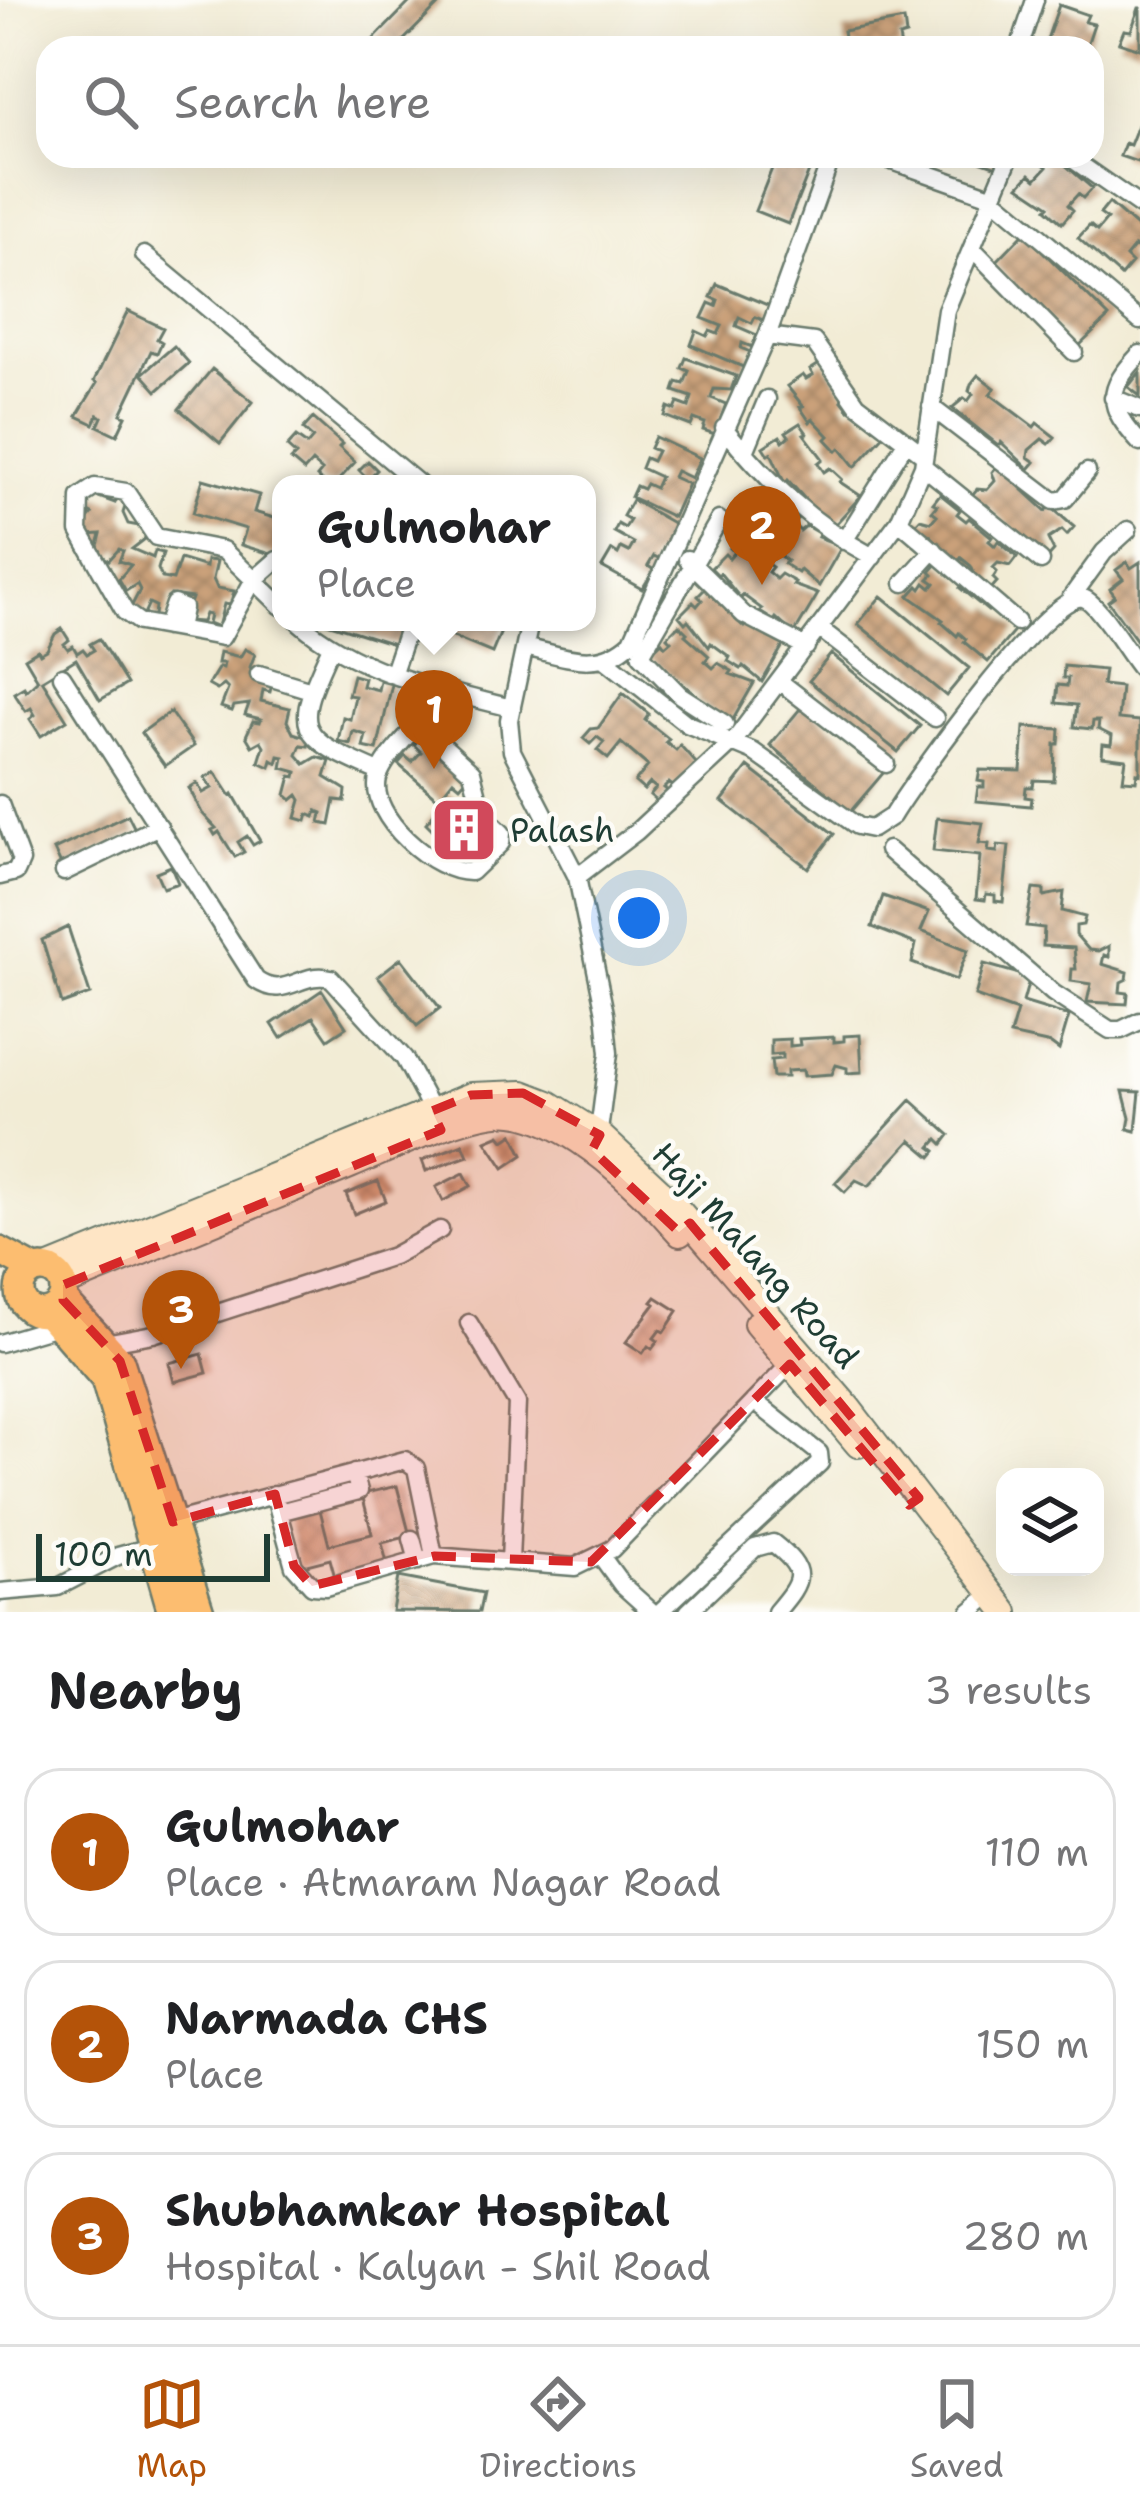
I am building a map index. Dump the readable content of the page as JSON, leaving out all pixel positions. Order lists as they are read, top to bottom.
{
  "streets": {
    "main road": ["Haji Malang Road"]
  },
  "places": {
    "building": ["Palash"]
  },
  "scale_bar": "100 m",
  "page": {
    "search": "Search here",
    "popup": ["Gulmohar", "Place"],
    "pins": ["2", "1", "3"],
    "scale": "100 m",
    "heading": ["Nearby", "3 results"],
    "list": [
      {
        "mark": "1",
        "name": "Gulmohar",
        "note": "Place · Atmaram Nagar Road",
        "value": "110 m"
      },
      {
        "mark": "2",
        "name": "Narmada CHS",
        "note": "Place",
        "value": "150 m"
      },
      {
        "mark": "3",
        "name": "Shubhamkar Hospital",
        "note": "Hospital · Kalyan - Shil Road",
        "value": "280 m"
      }
    ],
    "nav": ["Map", "Directions", "Saved"]
  }
}
